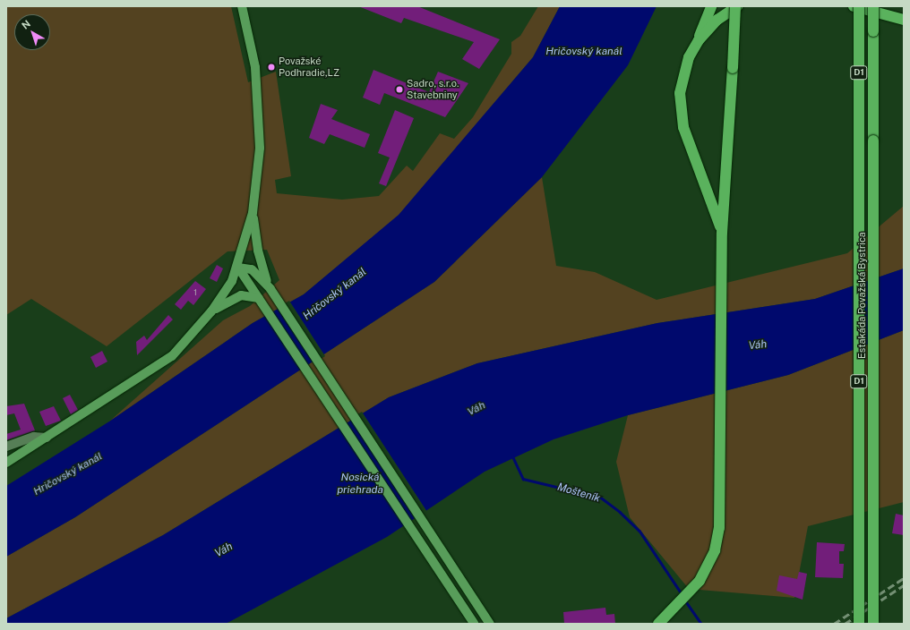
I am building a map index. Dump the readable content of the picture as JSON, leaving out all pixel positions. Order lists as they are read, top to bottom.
{
  "streets": {
    "highway": ["D1", "Estakáda Považská Bystrica"]
  },
  "water": [
    "Hričovský kanál",
    "Váh",
    "Nosická priehrada",
    "Mošteník"
  ],
  "places": ["Považské Podhradie,LZ", "Sadro, s.r.o. Stavebniny"],
  "house_numbers": ["1"],
  "north": "top left"
}
